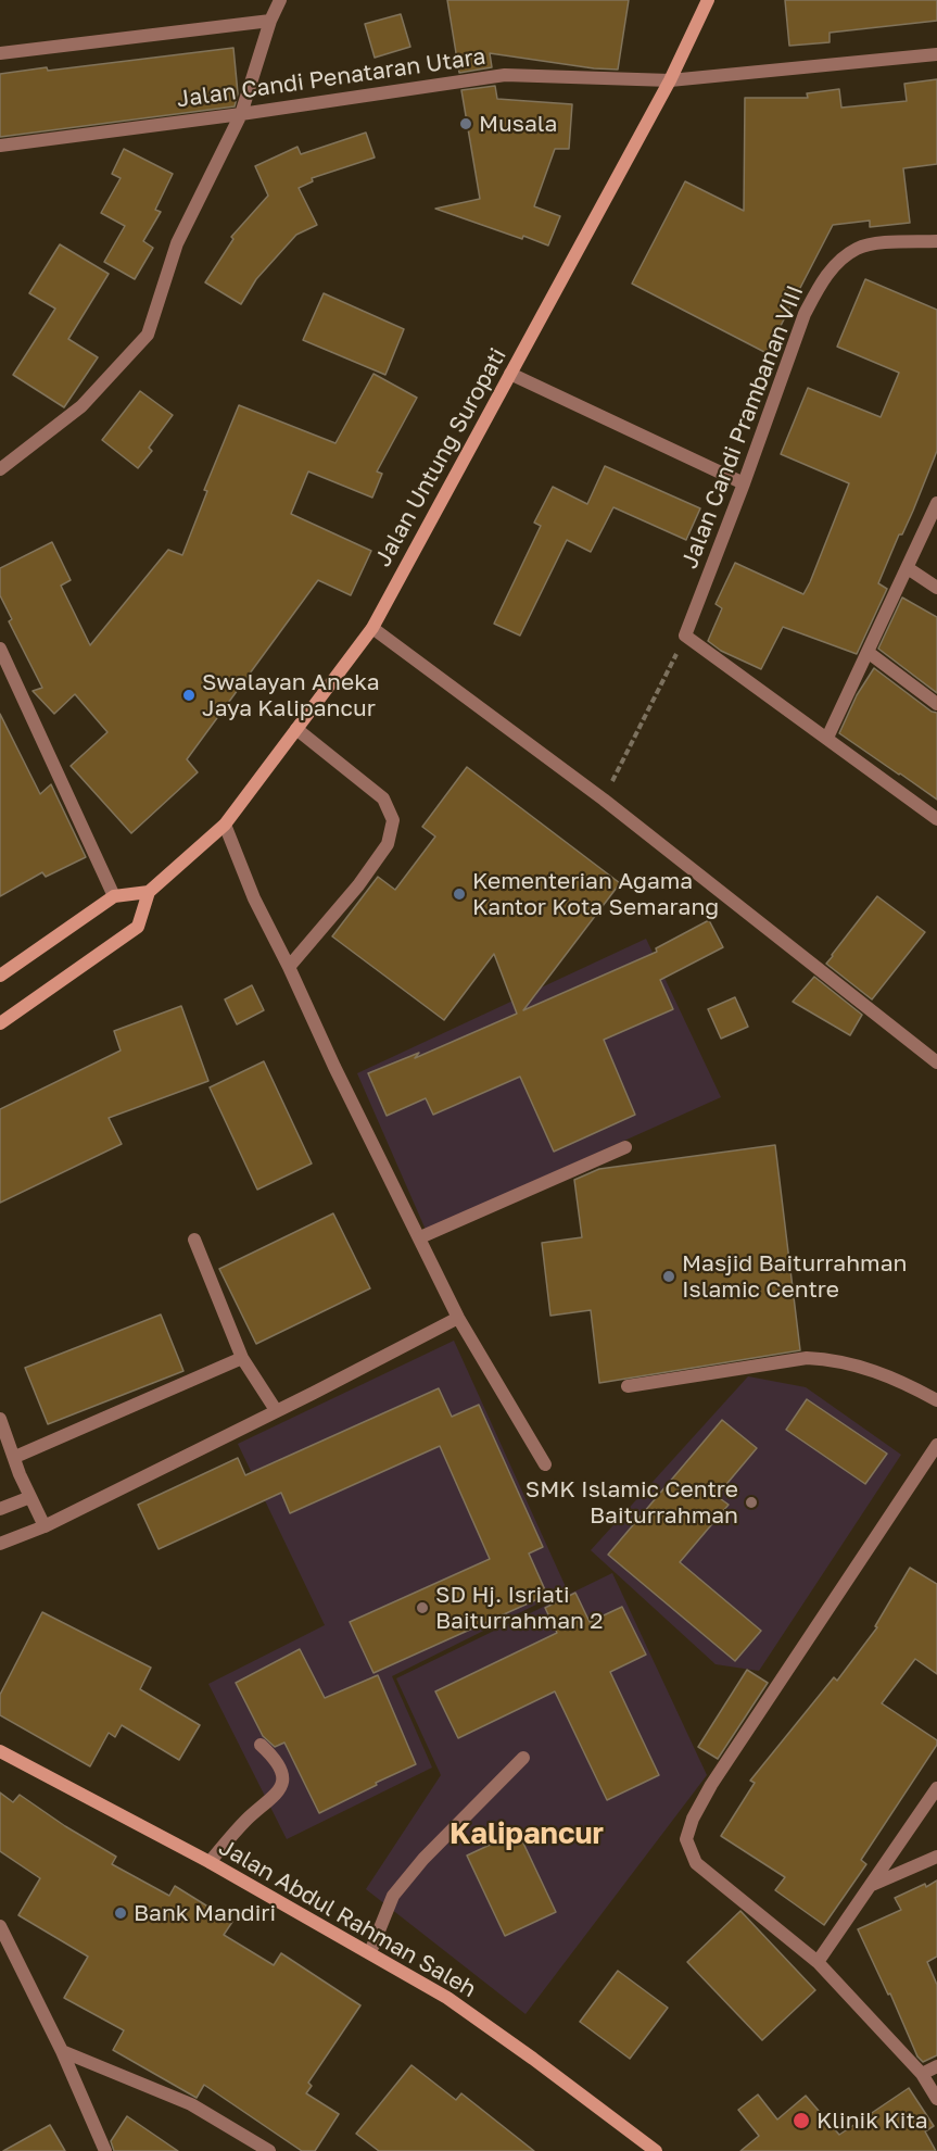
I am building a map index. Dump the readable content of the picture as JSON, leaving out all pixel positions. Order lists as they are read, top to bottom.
{
  "streets": {
    "main road": ["Jalan Untung Suropati", "Jalan Abdul Rahman Saleh"],
    "street": ["Jalan Candi Penataran Utara", "Jalan Candi Prambanan VIII"]
  },
  "crossings": [
    ["Jalan Candi Penataran Utara", "Jalan Untung Suropati"]
  ],
  "districts": ["Kalipancur"],
  "places": [
    "Musala",
    "Swalayan Aneka Jaya Kalipancur",
    "Kementerian Agama Kantor Kota Semarang",
    "Masjid Baiturrahman Islamic Centre",
    "SMK Islamic Centre Baiturrahman",
    "SD Hj. Isriati Baiturrahman 2",
    "Bank Mandiri",
    "Klinik Kita"
  ]
}
